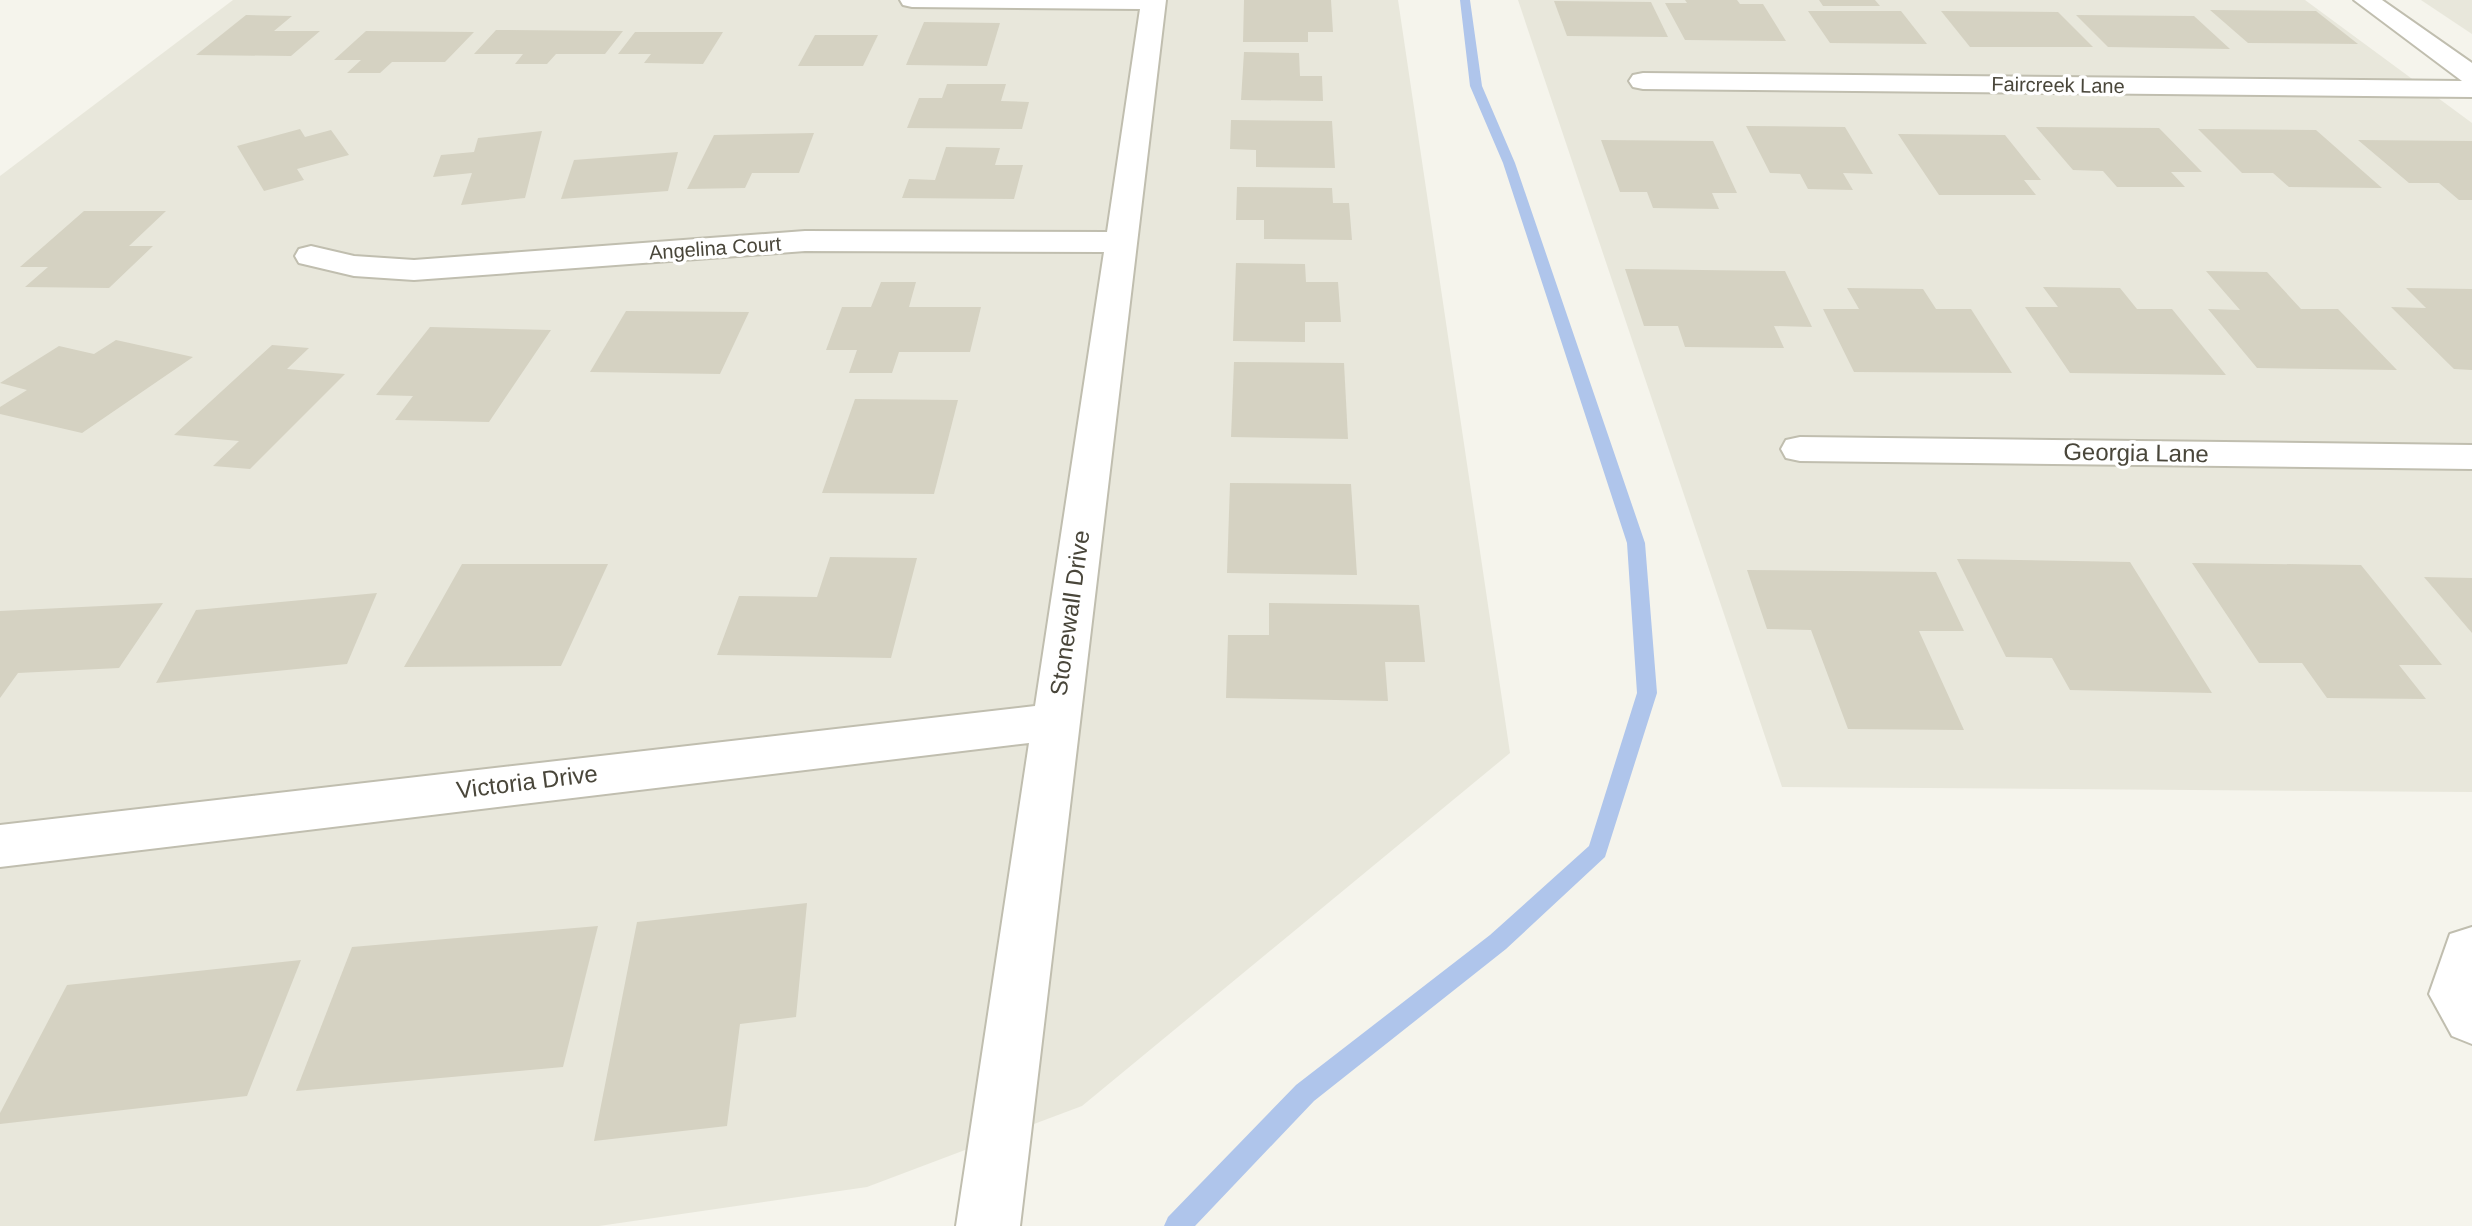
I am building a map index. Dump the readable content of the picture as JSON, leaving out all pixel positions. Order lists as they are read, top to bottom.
{
  "streets": {
    "street": [
      "Faircreek Lane",
      "Angelina Court",
      "Georgia Lane",
      "Stonewall Drive",
      "Victoria Drive"
    ]
  },
  "crossings": [
    ["Angelina Court", "Stonewall Drive"],
    ["Stonewall Drive", "Victoria Drive"]
  ]
}
